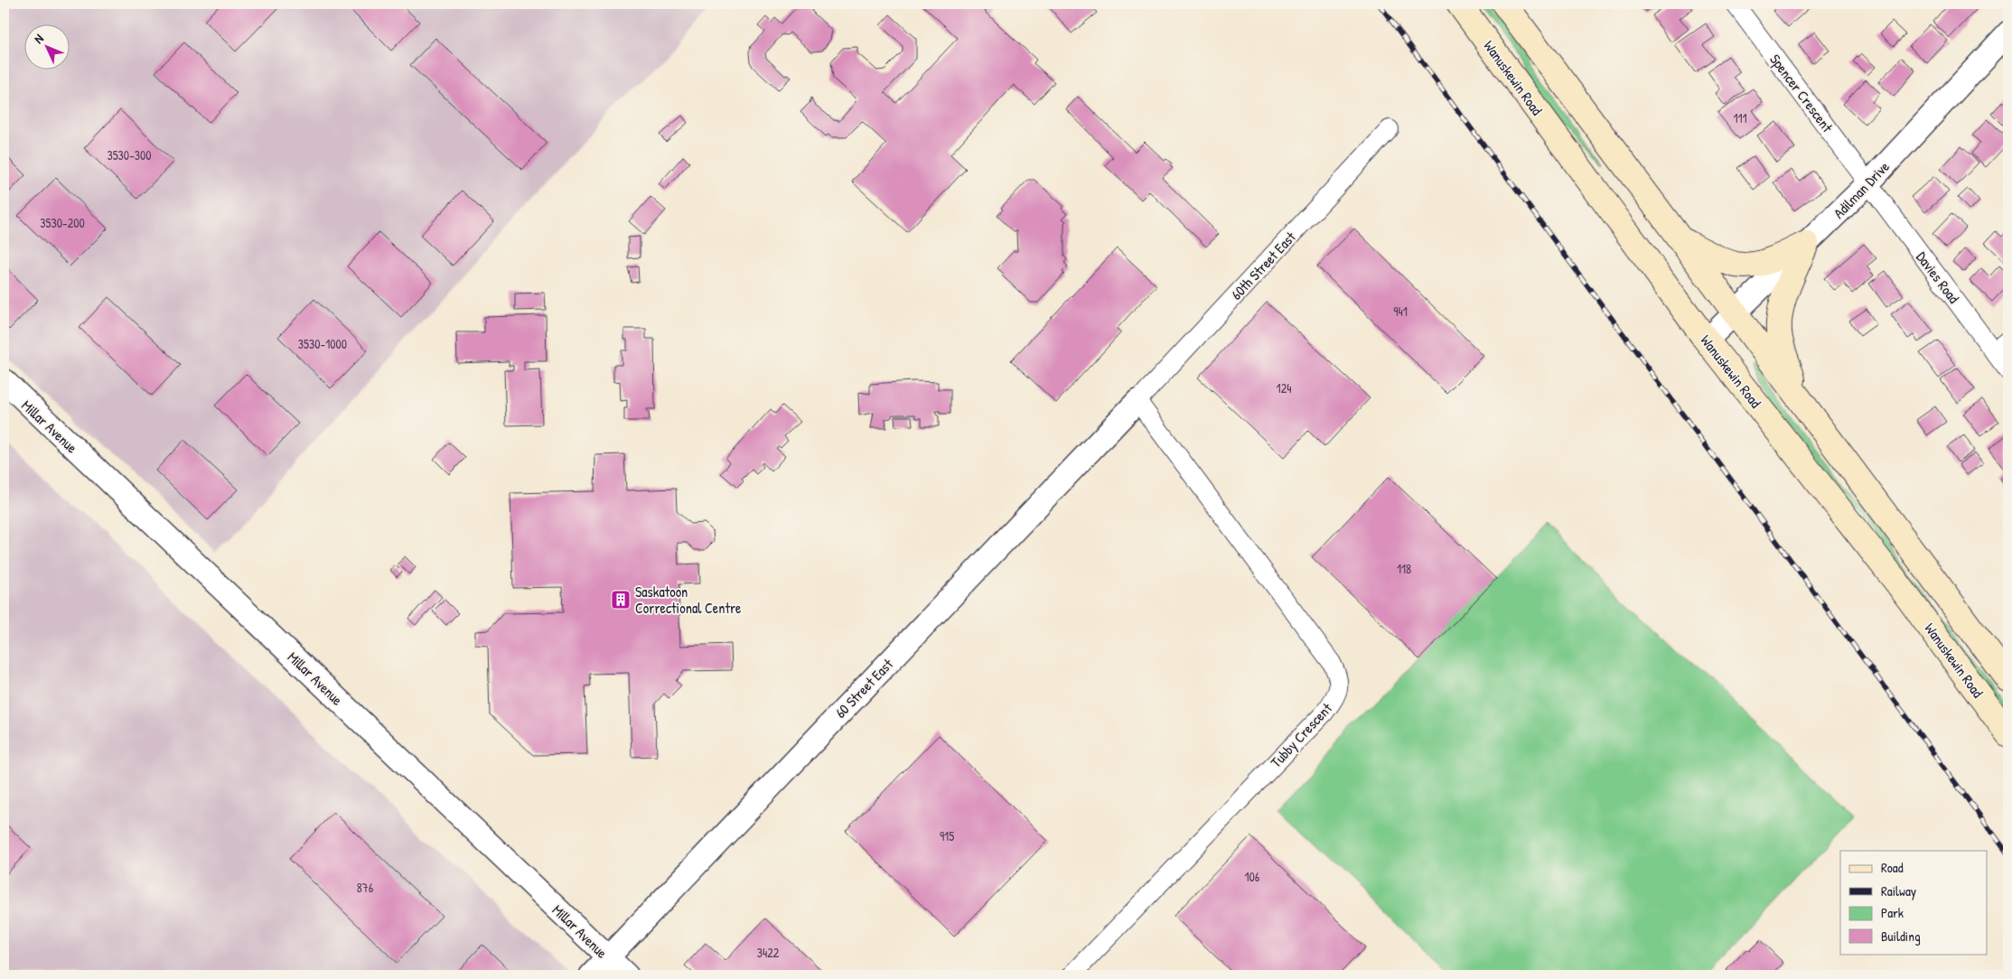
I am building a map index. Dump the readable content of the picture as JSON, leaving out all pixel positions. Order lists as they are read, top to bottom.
{
  "streets": {
    "main road": ["Wanuskewin Road"],
    "street": [
      "Spencer Crescent",
      "Adilman Drive",
      "60th Street East",
      "Davies Road",
      "Millar Avenue",
      "60 Street East",
      "Tubby Crescent"
    ]
  },
  "crossings": [
    ["Wanuskewin Road", "Adilman Drive"],
    ["Spencer Crescent", "Adilman Drive"],
    ["Spencer Crescent", "Davies Road"],
    ["Adilman Drive", "Davies Road"],
    ["60th Street East", "60 Street East"],
    ["60th Street East", "Tubby Crescent"],
    ["Millar Avenue", "60 Street East"],
    ["60 Street East", "Tubby Crescent"]
  ],
  "places": {
    "building": ["Saskatoon Correctional Centre"]
  },
  "house_numbers": [
    "111",
    "3530-300",
    "3530-200",
    "941",
    "3530-1000",
    "124",
    "118",
    "915",
    "106",
    "876",
    "3422"
  ],
  "legend": [
    "Road",
    "Railway",
    "Park",
    "Building"
  ],
  "north": "top left"
}
